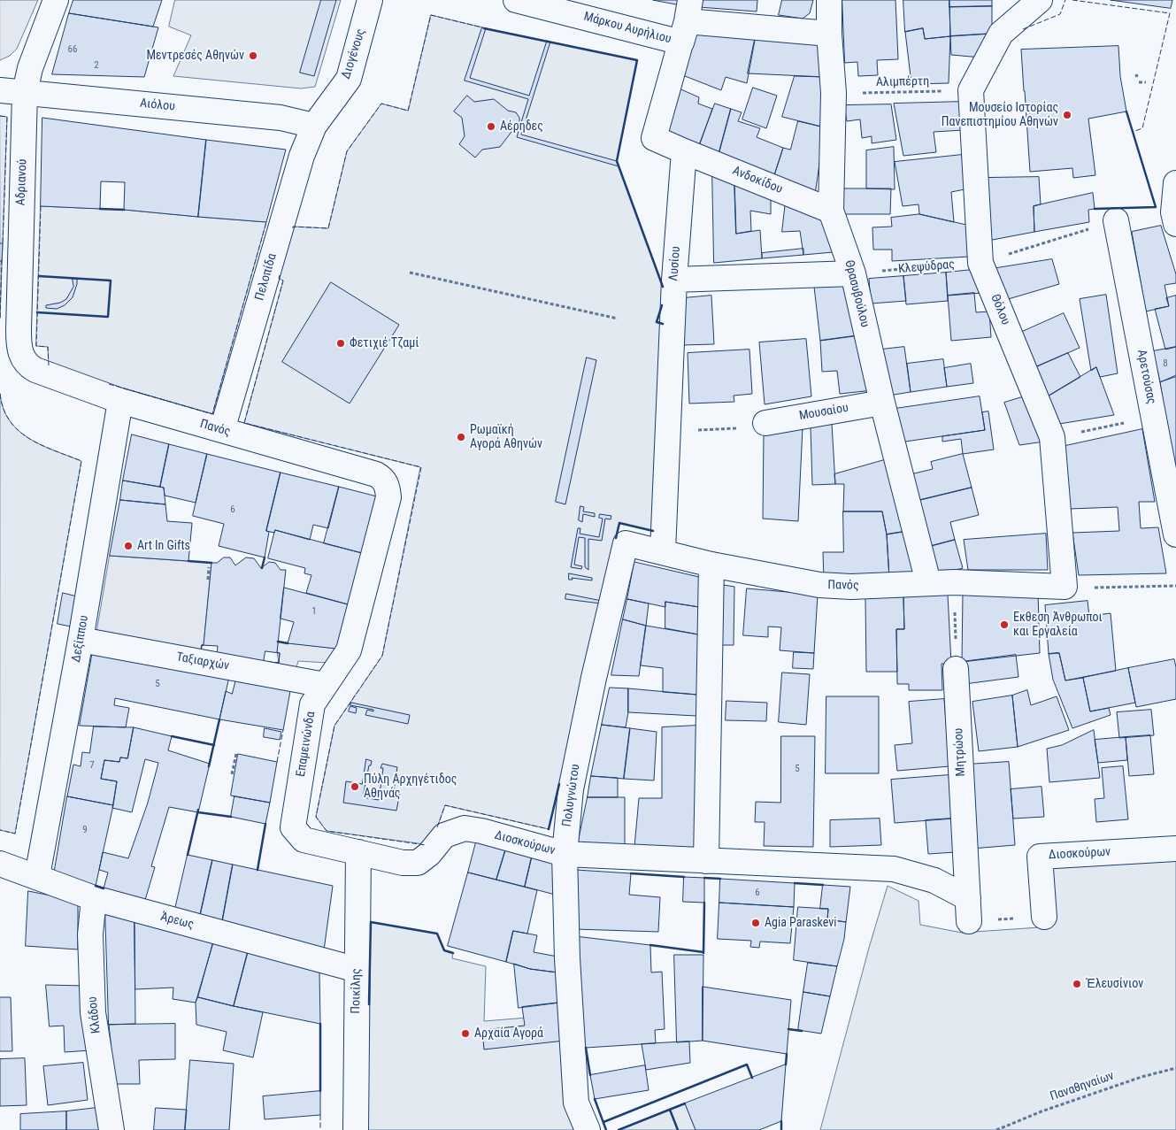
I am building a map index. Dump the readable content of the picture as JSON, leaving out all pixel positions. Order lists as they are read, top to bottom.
{
  "streets": {
    "street": [
      "Μάρκου Αυρήλιου",
      "Διογένους",
      "Αιόλου",
      "Ανδοκίδου",
      "Αδριανού",
      "Λυσίου",
      "Πελοπίδα",
      "Θρασυβούλου",
      "Θόλου",
      "Αρετούσας",
      "Μουσαίου",
      "Πανός",
      "Δεξίππου",
      "Ταξιαρχών",
      "Επαμεινώνδα",
      "Μητρώου",
      "Πολυγνώτου",
      "Διοσκούρων",
      "Άρεως",
      "Ποικίλης",
      "Κλάδου"
    ],
    "path": ["Αλιμπέρτη", "Κλεψύδρας", "Παναθηναίων"]
  },
  "crossings": [
    ["Μάρκου Αυρήλιου", "Θρασυβούλου"],
    ["Διογένους", "Αιόλου"],
    ["Διογένους", "Πελοπίδα"],
    ["Αλιμπέρτη", "Θρασυβούλου"],
    ["Αλιμπέρτη", "Θόλου"],
    ["Αιόλου", "Αδριανού"],
    ["Αιόλου", "Πελοπίδα"],
    ["Ανδοκίδου", "Λυσίου"],
    ["Ανδοκίδου", "Θρασυβούλου"],
    ["Αδριανού", "Πανός"],
    ["Λυσίου", "Πανός"],
    ["Κλεψύδρας", "Θρασυβούλου"],
    ["Κλεψύδρας", "Θόλου"],
    ["Κλεψύδρας", "Αρετούσας"],
    ["Πελοπίδα", "Πανός"],
    ["Θρασυβούλου", "Μουσαίου"],
    ["Θρασυβούλου", "Πανός"],
    ["Θόλου", "Πανός"],
    ["Πανός", "Δεξίππου"],
    ["Πανός", "Επαμεινώνδα"],
    ["Πανός", "Πολυγνώτου"],
    ["Δεξίππου", "Ταξιαρχών"],
    ["Δεξίππου", "Άρεως"],
    ["Ταξιαρχών", "Επαμεινώνδα"],
    ["Επαμεινώνδα", "Διοσκούρων"],
    ["Επαμεινώνδα", "Ποικίλης"],
    ["Μητρώου", "Διοσκούρων"],
    ["Πολυγνώτου", "Διοσκούρων"],
    ["Διοσκούρων", "Ποικίλης"],
    ["Άρεως", "Ποικίλης"],
    ["Άρεως", "Κλάδου"]
  ],
  "places": [
    "Μεντρεσές Αθηνών",
    "Μουσείο Ιστορίας Πανεπιστημίου Αθηνών",
    "Αέρηδες",
    "Φετιχιέ Τζαμί",
    "Ρωμαϊκή Αγορά Αθηνών",
    "Art In Gifts",
    "Εκθεση Άνθρωποι και Εργαλεία",
    "Πύλη Αρχηγέτιδος Αθηνάς",
    "Agia Paraskevi",
    "Ἐλευσίνιον",
    "Αρχαία Αγορά"
  ],
  "house_numbers": [
    "66",
    "2",
    "8",
    "6",
    "1",
    "5",
    "7",
    "5",
    "9",
    "6"
  ]
}
